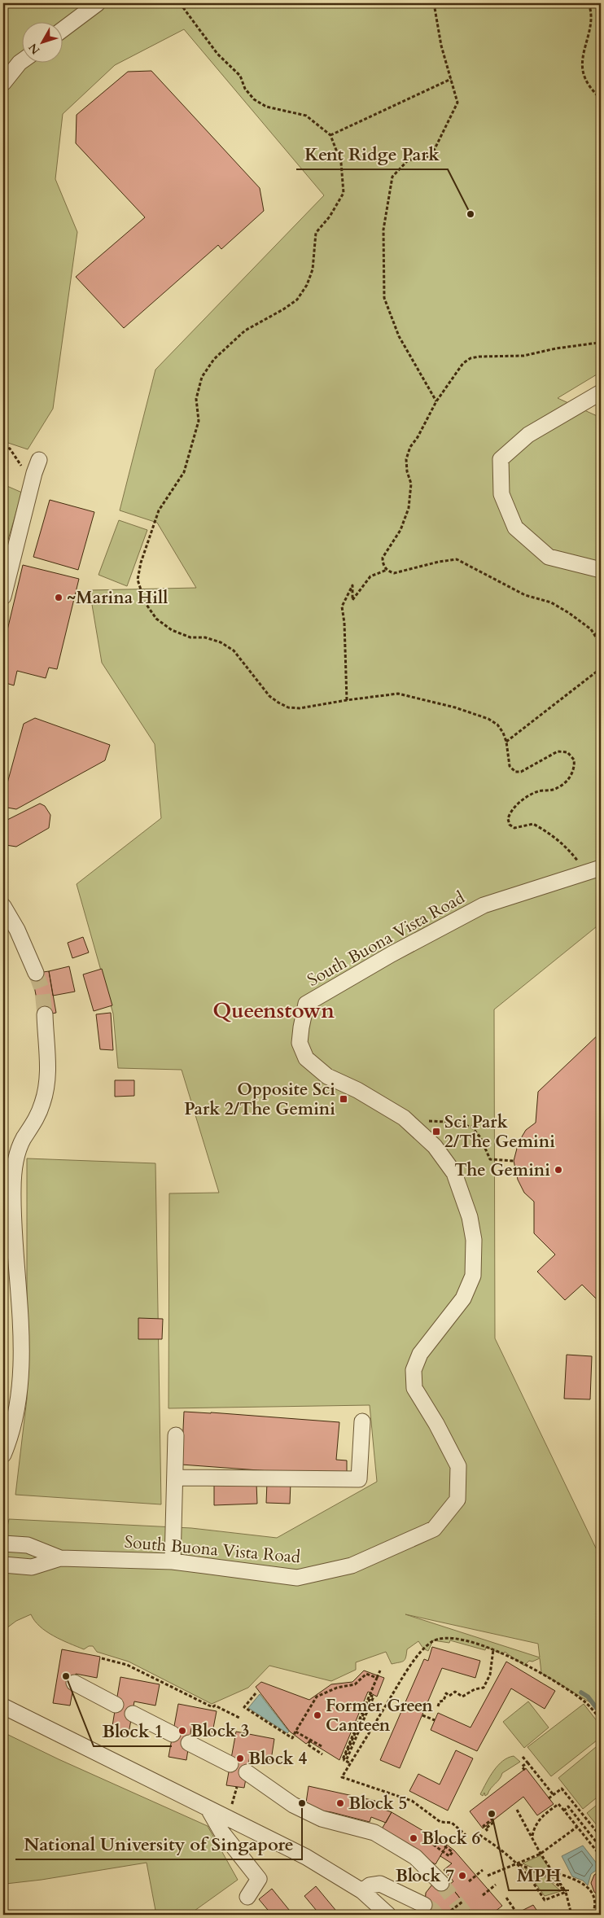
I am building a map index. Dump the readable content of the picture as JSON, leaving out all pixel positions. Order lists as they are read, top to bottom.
{
  "streets": {
    "street": ["South Buona Vista Road"]
  },
  "districts": ["Queenstown"],
  "places": {
    "other": [
      "Kent Ridge Park",
      "~Marina Hill",
      "The Gemini",
      "Block 1",
      "Former Green Canteen",
      "Block 3",
      "Block 4",
      "National University of Singapore",
      "Block 5",
      "MPH",
      "Block 6",
      "Block 7"
    ],
    "transit": ["Opposite Sci Park 2/The Gemini", "Sci Park 2/The Gemini"]
  },
  "north": "bottom left"
}
